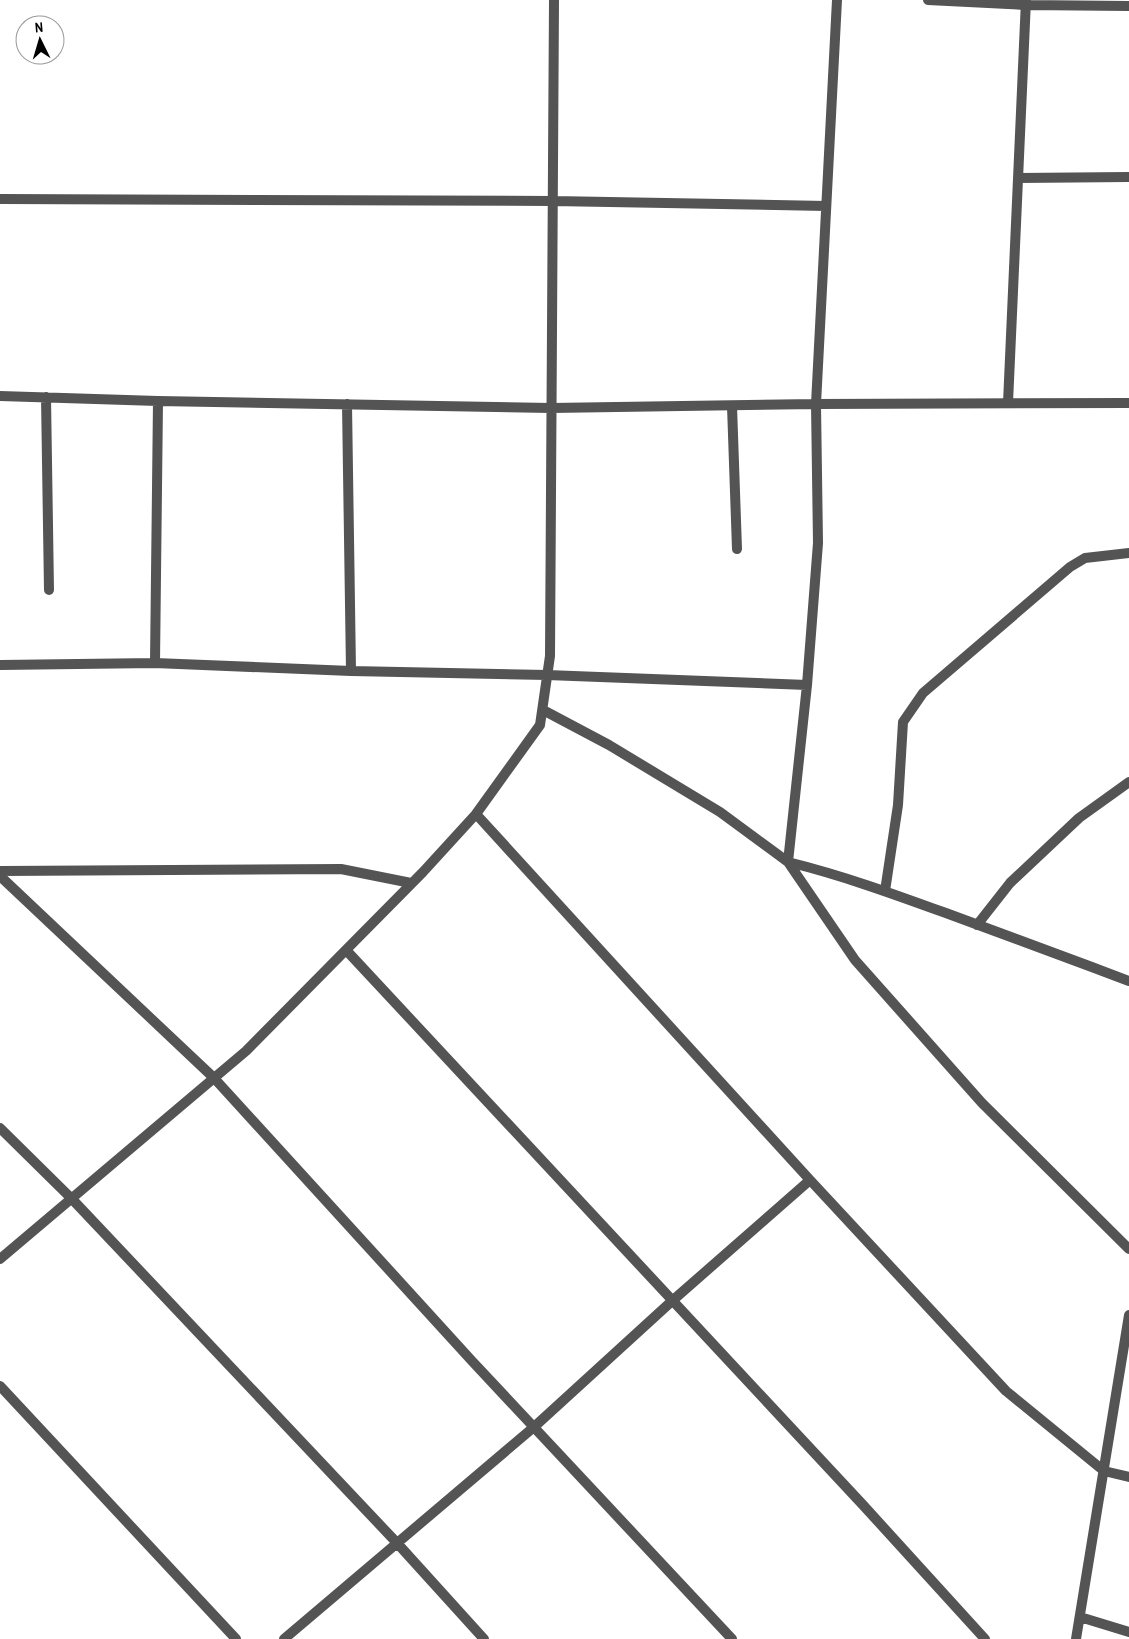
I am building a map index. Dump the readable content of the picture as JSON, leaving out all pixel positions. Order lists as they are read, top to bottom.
{
  "north": "top"
}
